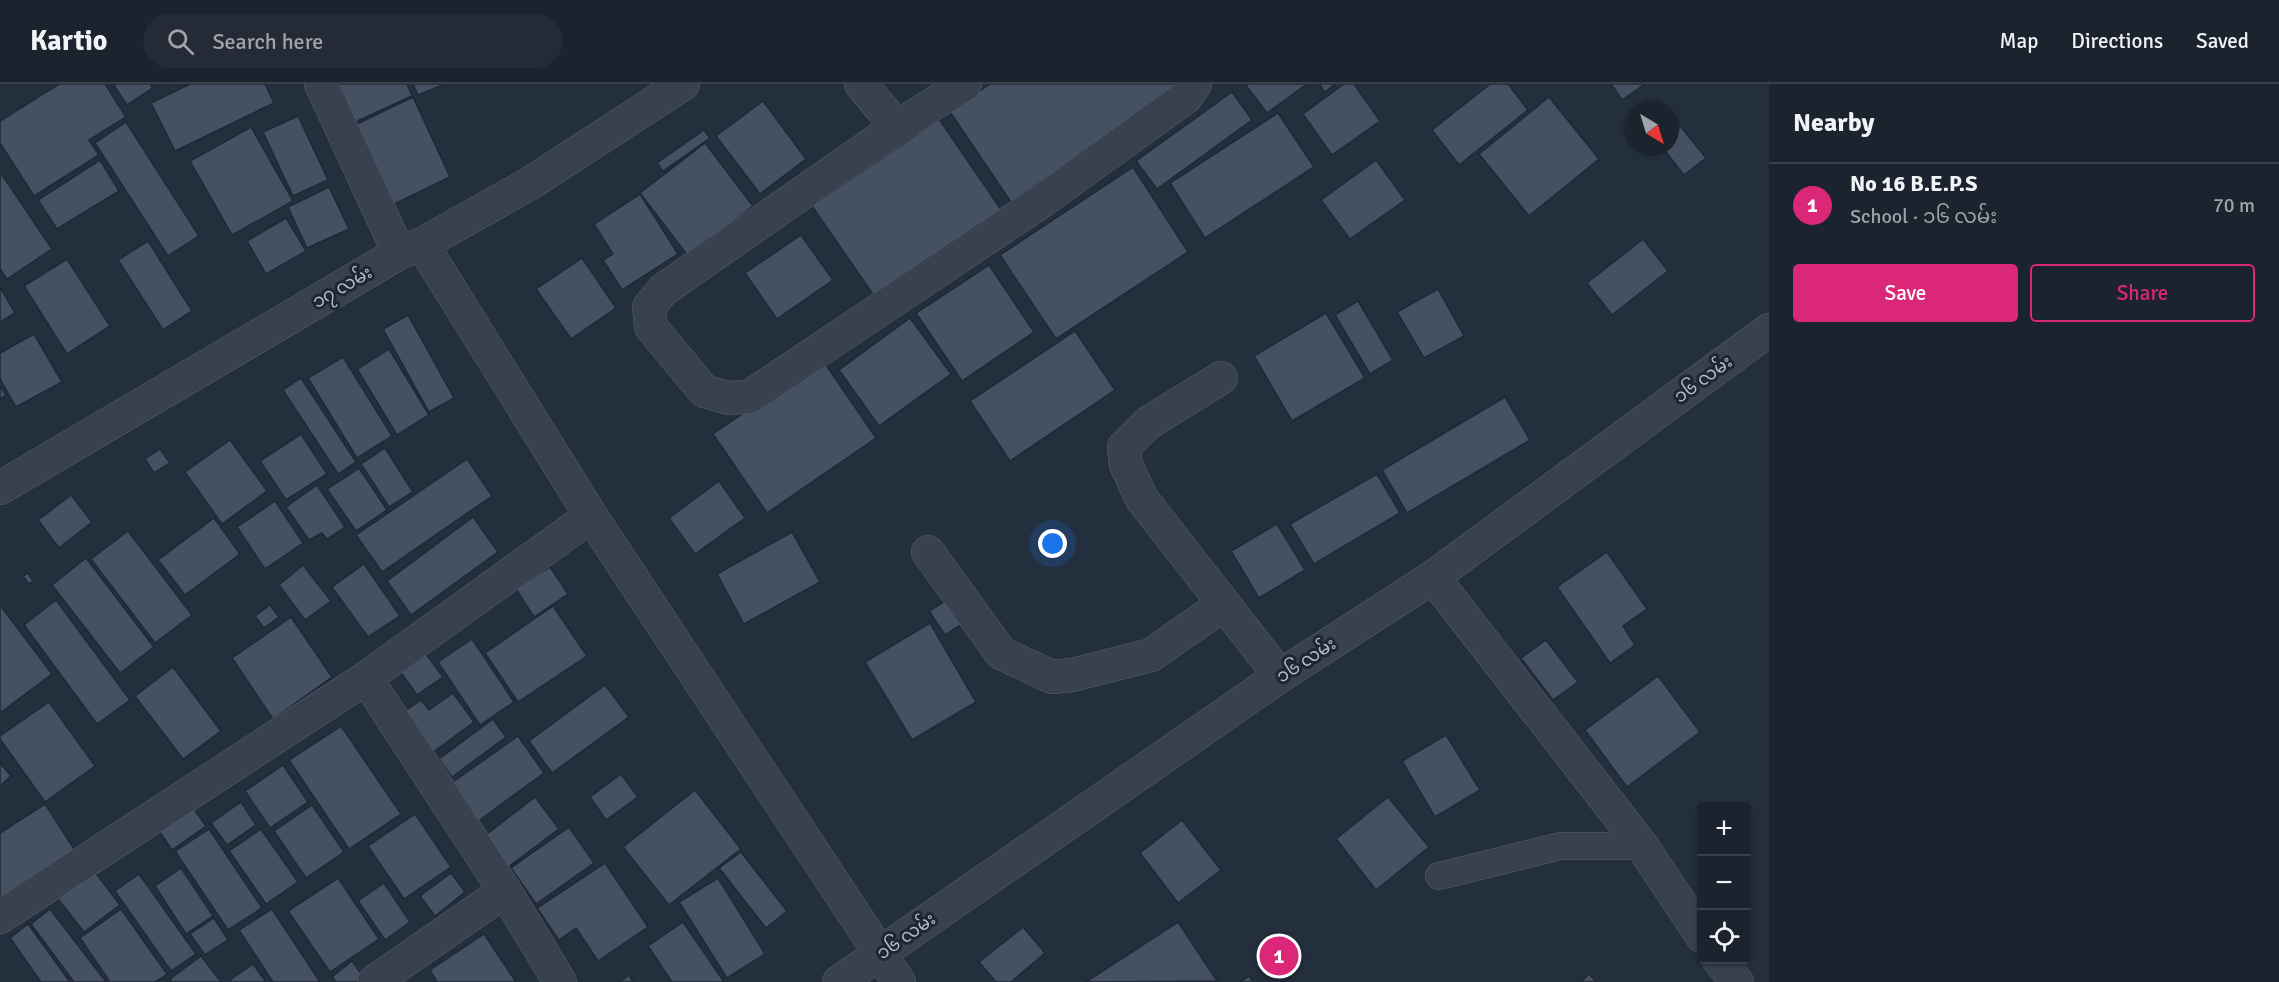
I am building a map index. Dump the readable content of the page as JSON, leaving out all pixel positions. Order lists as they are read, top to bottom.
{
  "streets": {
    "street": ["၁၇ လမ်း", "၁၆ လမ်း"]
  },
  "north": "bottom right",
  "page": {
    "header": "Kartio",
    "search": "Search here",
    "nav": ["Map", "Directions", "Saved"],
    "heading": "Nearby",
    "list": [
      {
        "mark": "1",
        "name": "No 16 B.E.P.S",
        "note": "School · ၁၆ လမ်း",
        "value": "70 m"
      }
    ],
    "buttons": ["Save", "Share"],
    "map_buttons": ["+", "−"],
    "pins": "1"
  }
}
